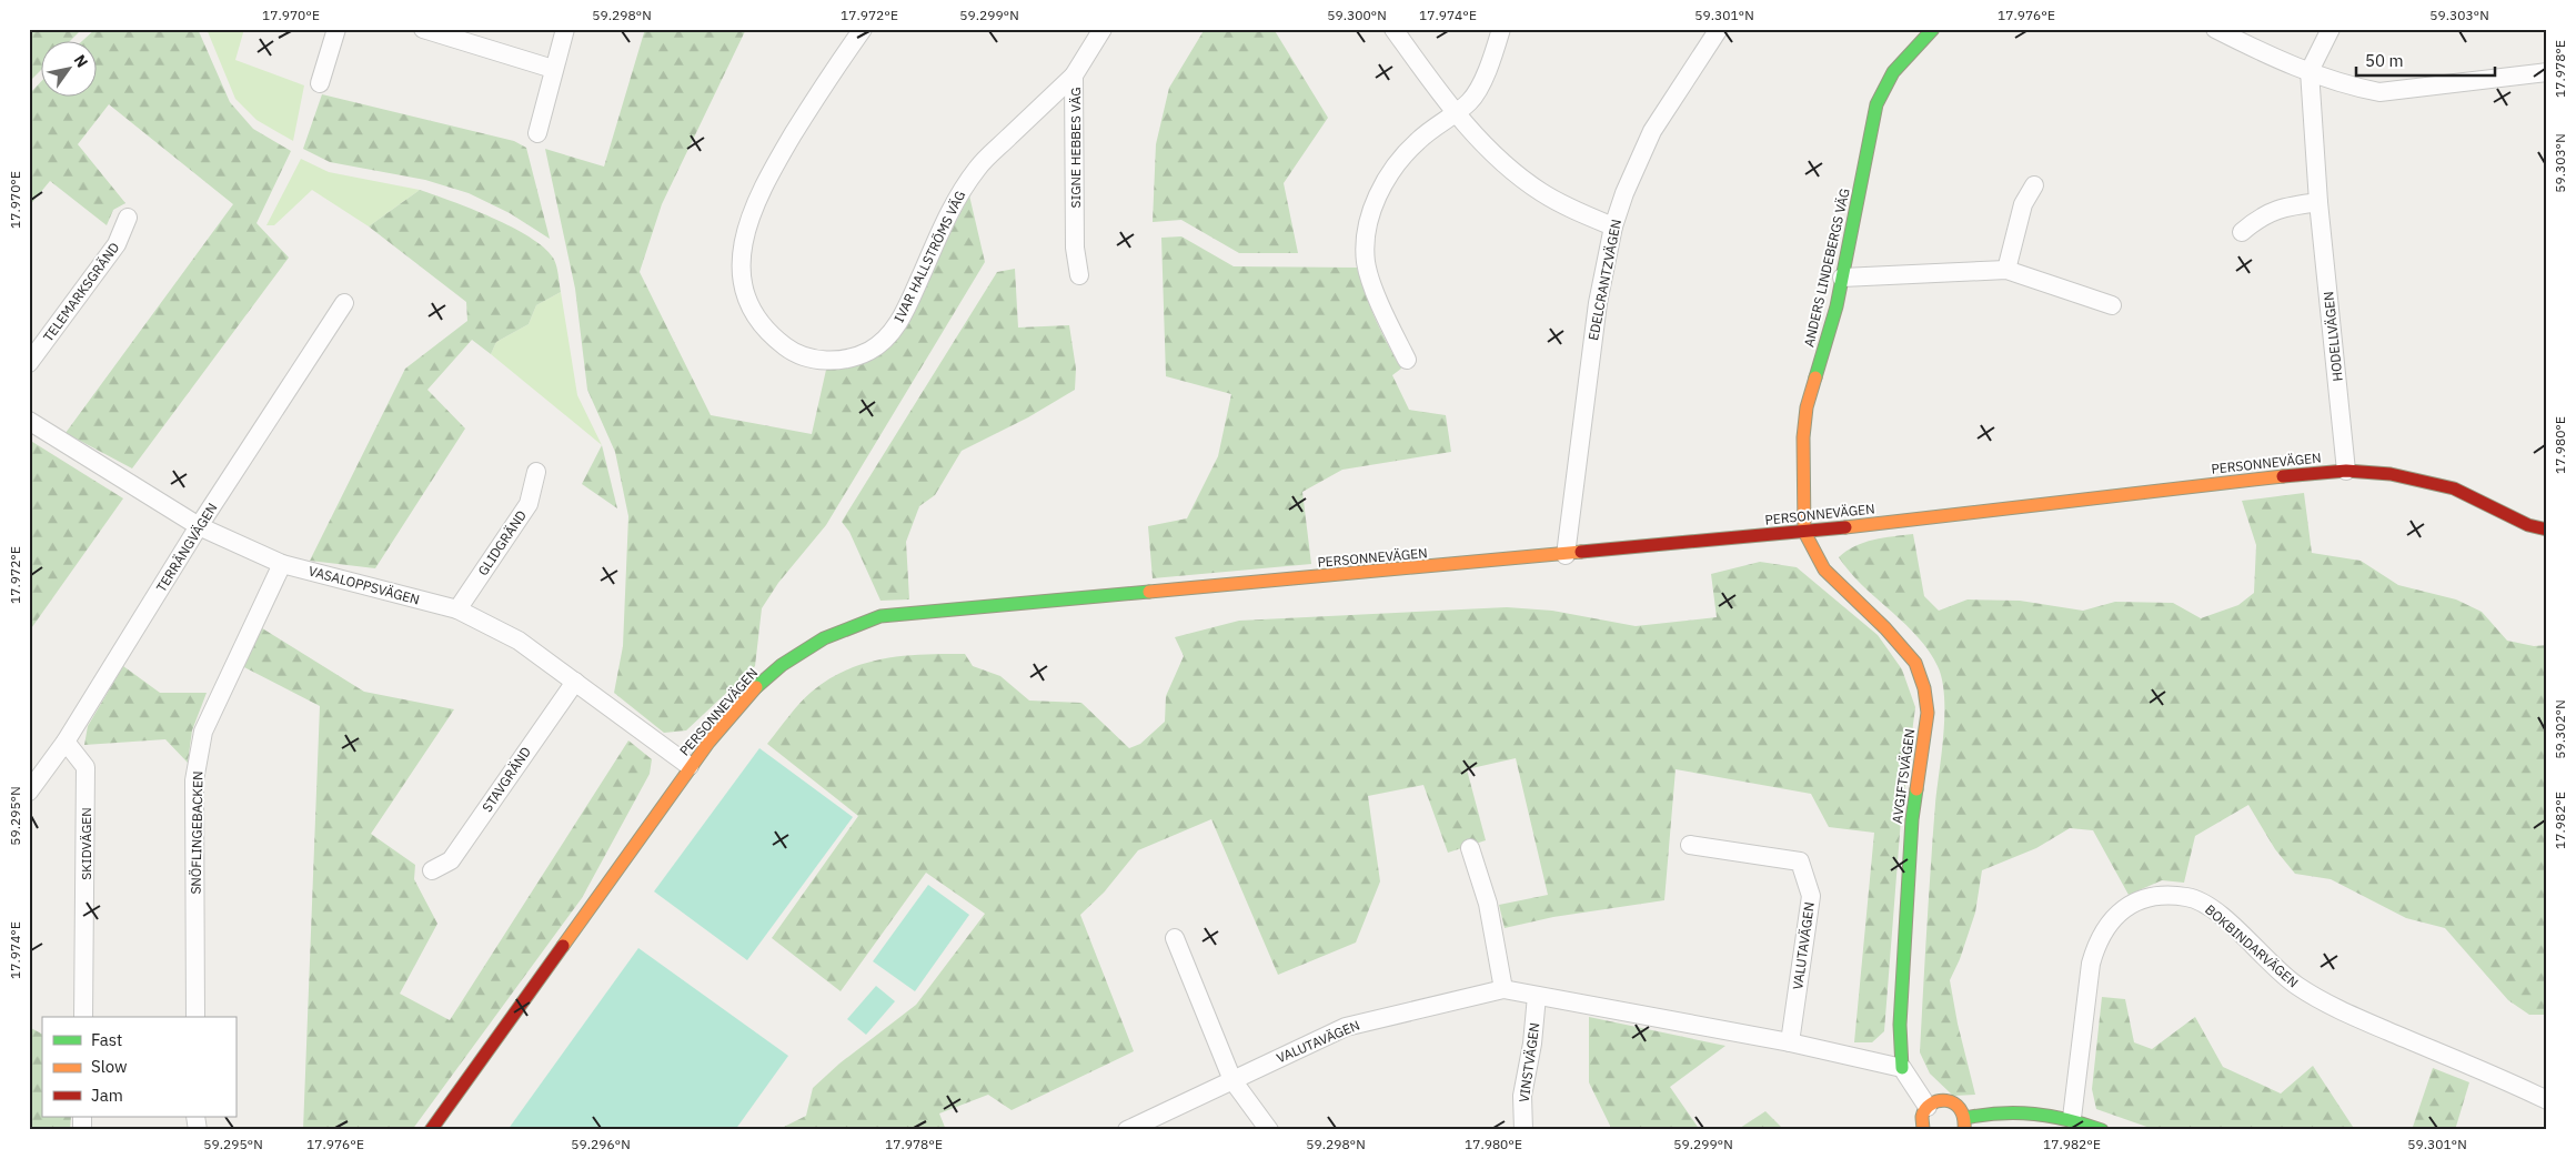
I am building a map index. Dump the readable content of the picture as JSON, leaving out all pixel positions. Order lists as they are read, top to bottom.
{
  "streets": {
    "street": [
      "SIGNE HEBBES VÄG",
      "IVAR HALLSTRÖMS VÄG",
      "ANDERS LINDEBERGS VÄG",
      "EDELCRANTZVÄGEN",
      "TELEMARKSGRÄND",
      "HODELLVÄGEN",
      "PERSONNEVÄGEN",
      "GLIDGRÄND",
      "TERRÄNGVÄGEN",
      "VASALOPPSVÄGEN",
      "AVGIFTSVÄGEN",
      "STAVGRÄND",
      "SNÖFLINGEBACKEN",
      "SKIDVÄGEN",
      "VALUTAVÄGEN",
      "BOKBINDARVÄGEN",
      "VINSTVÄGEN"
    ]
  },
  "crossings": [
    ["SIGNE HEBBES VÄG", "IVAR HALLSTRÖMS VÄG"],
    ["ANDERS LINDEBERGS VÄG", "PERSONNEVÄGEN"],
    ["ANDERS LINDEBERGS VÄG", "AVGIFTSVÄGEN"],
    ["EDELCRANTZVÄGEN", "PERSONNEVÄGEN"],
    ["HODELLVÄGEN", "PERSONNEVÄGEN"],
    ["PERSONNEVÄGEN", "VASALOPPSVÄGEN"],
    ["PERSONNEVÄGEN", "AVGIFTSVÄGEN"],
    ["GLIDGRÄND", "VASALOPPSVÄGEN"],
    ["TERRÄNGVÄGEN", "VASALOPPSVÄGEN"],
    ["TERRÄNGVÄGEN", "SKIDVÄGEN"],
    ["VASALOPPSVÄGEN", "STAVGRÄND"],
    ["VASALOPPSVÄGEN", "SNÖFLINGEBACKEN"],
    ["AVGIFTSVÄGEN", "VALUTAVÄGEN"],
    ["VALUTAVÄGEN", "VINSTVÄGEN"]
  ],
  "legend": ["Fast", "Slow", "Jam"],
  "scale_bar": "50 m",
  "north": "top right",
  "coordinates": [
    "17.970°E",
    "59.298°N",
    "17.972°E",
    "59.299°N",
    "59.300°N",
    "17.974°E",
    "59.301°N",
    "17.976°E",
    "59.303°N",
    "17.978°E",
    "17.980°E",
    "59.302°N",
    "59.295°N",
    "17.982°E",
    "59.296°N"
  ]
}
